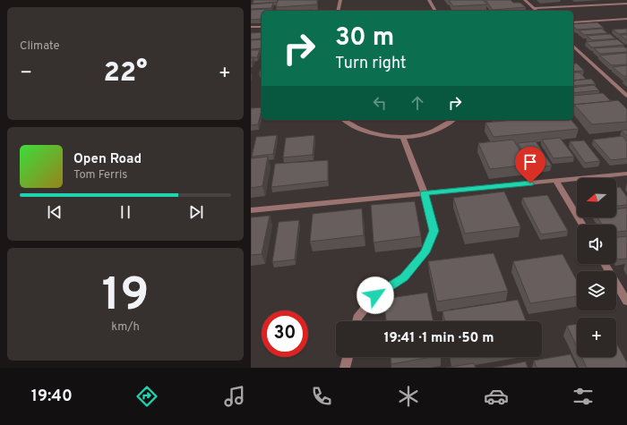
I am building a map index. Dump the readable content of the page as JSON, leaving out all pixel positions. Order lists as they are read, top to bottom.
{
  "north": "left",
  "page": {
    "tile": [
      "Climate",
      ["19", "km/h"]
    ],
    "turn": ["30 m", "Turn right"],
    "heat": ["−", "22°", "+"],
    "song": ["Open Road", "Tom Ferris"],
    "map_buttons": "+",
    "limit": "30",
    "trip": "19:41 · 1 min · 50 m",
    "tabs": "19:40"
  }
}
